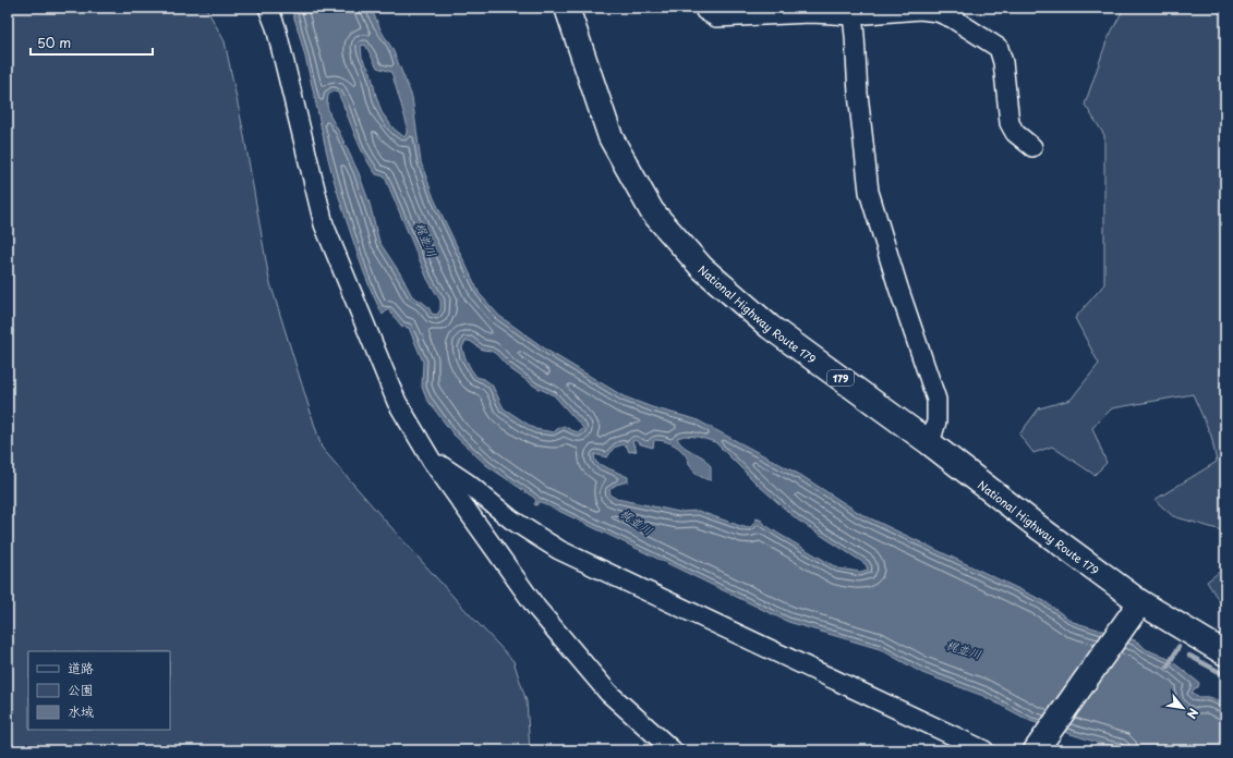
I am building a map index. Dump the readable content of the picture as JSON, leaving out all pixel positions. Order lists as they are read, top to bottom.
{
  "streets": {
    "main road": ["National Highway Route 179", "179"]
  },
  "water": ["梶並川"],
  "legend": ["道路", "公園", "水域"],
  "scale_bar": "50 m",
  "north": "bottom right"
}
